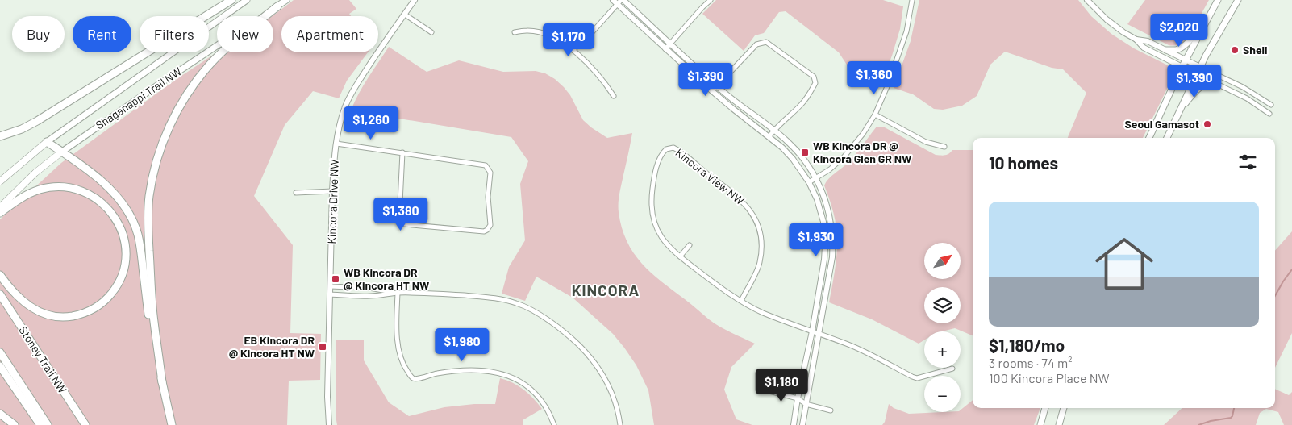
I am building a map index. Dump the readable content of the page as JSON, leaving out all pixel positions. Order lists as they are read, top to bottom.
{
  "streets": {
    "highway": ["Stoney Trail NW"],
    "main road": ["Shaganappi Trail NW"],
    "street": ["Kincora View NW", "Kincora Drive NW"]
  },
  "districts": ["KINCORA"],
  "places": {
    "other": ["Shell", "Seoul Gamasot"],
    "transit": ["WB Kincora DR @ Kincora Glen GR NW", "WB Kincora DR @ Kincora HT NW", "EB Kincora DR @ Kincora HT NW"]
  },
  "north": "top right",
  "page": {
    "price": [
      "$2,020",
      "$1,170",
      "$1,360",
      "$1,390",
      "$1,390",
      "$1,260",
      "$1,380",
      "$1,930",
      "$1,980",
      "$1,180"
    ],
    "chip": [
      "Buy",
      "Rent",
      "Filters",
      "New",
      "Apartment"
    ],
    "heading": "10 homes",
    "list": [
      {
        "name": "$1,180/mo",
        "note": "3 rooms · 74 m² · 100 Kincora Place NW"
      }
    ],
    "map_buttons": ["+", "−"]
  }
}
